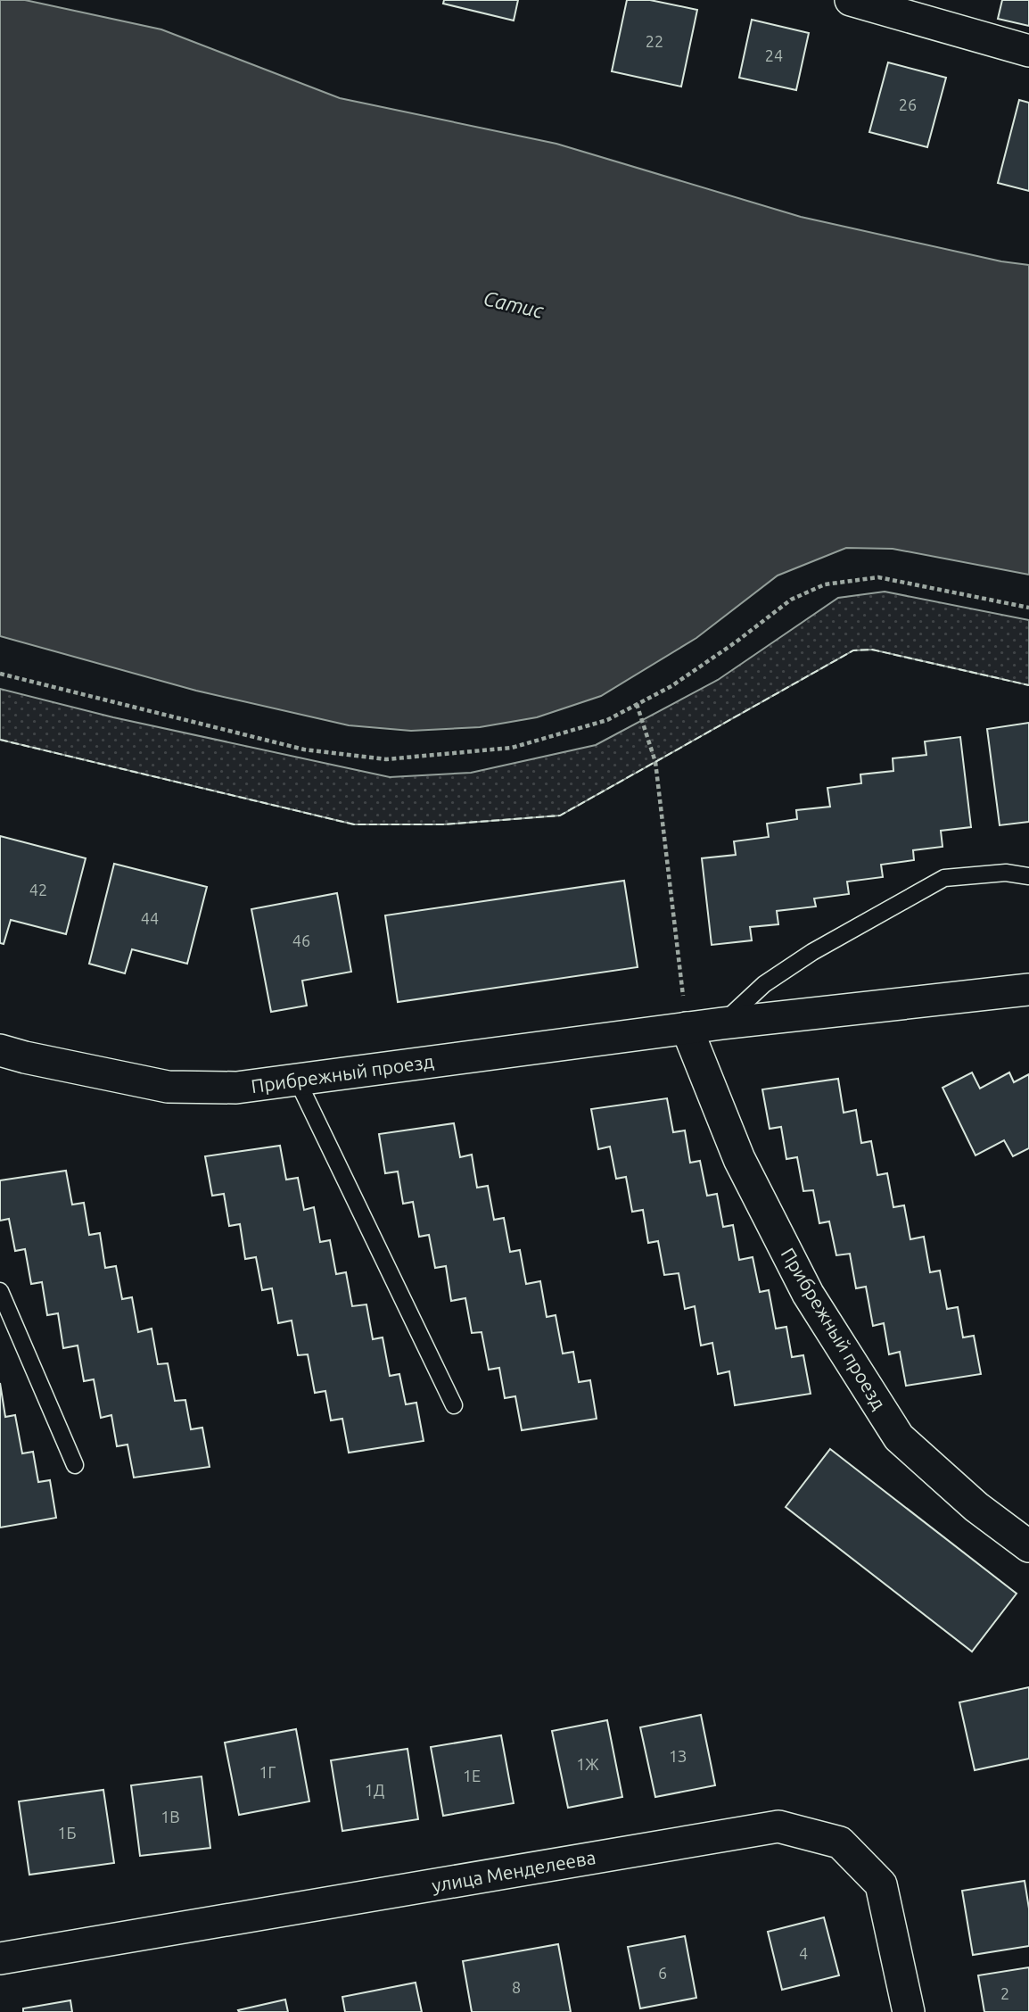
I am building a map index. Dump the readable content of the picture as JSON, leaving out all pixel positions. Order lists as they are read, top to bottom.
{
  "streets": {
    "street": ["Прибрежный проезд", "улица Менделеева"]
  },
  "water": ["Сатис"],
  "house_numbers": [
    "22",
    "24",
    "26",
    "42",
    "44",
    "46",
    "1З",
    "1Ж",
    "1Г",
    "1Е",
    "1Д",
    "1В",
    "1Б",
    "4",
    "6",
    "8",
    "2"
  ]
}
